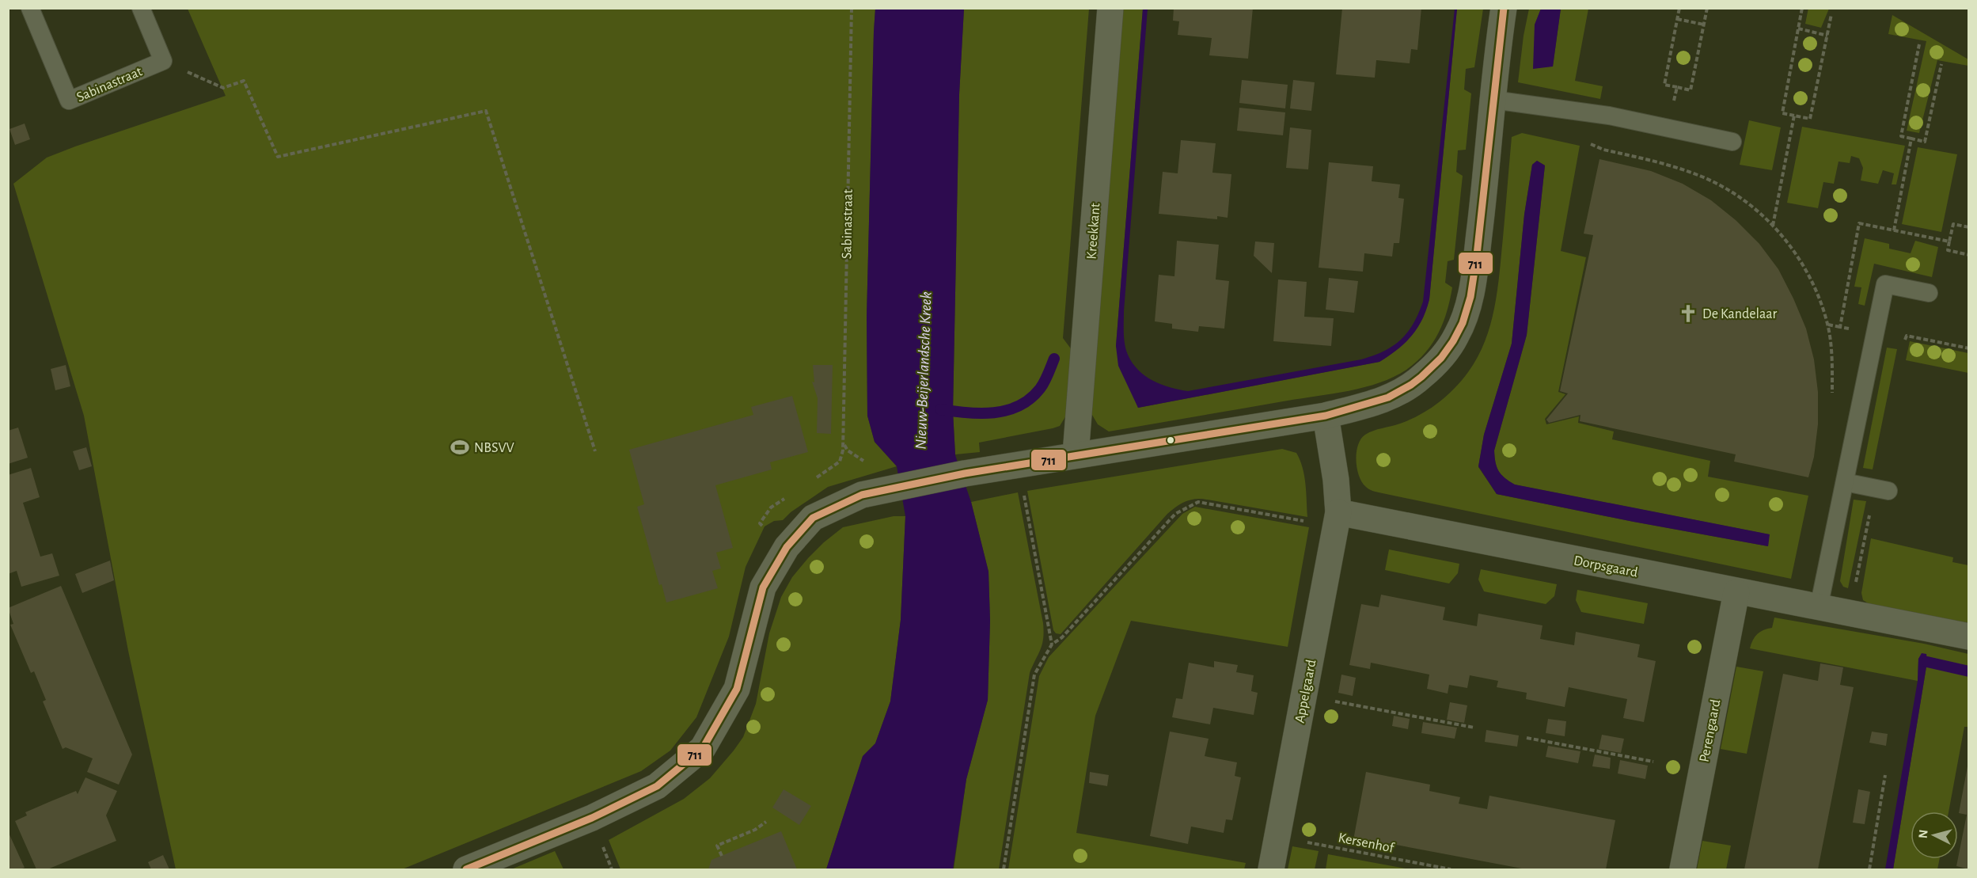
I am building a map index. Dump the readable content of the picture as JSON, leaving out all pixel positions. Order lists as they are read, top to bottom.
{
  "streets": {
    "street": [
      "Kreekkant",
      "Dorpsgaard",
      "Appelgaard",
      "Perengaard"
    ],
    "lane": ["Sabinastraat"],
    "path": ["Kersenhof"]
  },
  "crossings": [
    ["Dorpsgaard", "Appelgaard"],
    ["Dorpsgaard", "Perengaard"],
    ["Appelgaard", "Kersenhof"]
  ],
  "water": ["Nieuw-Beijerlandsche Kreek"],
  "places": {
    "church": ["De Kandelaar"],
    "sports": ["NBSVV"]
  },
  "lines": ["transit line 711"],
  "north": "left"
}
